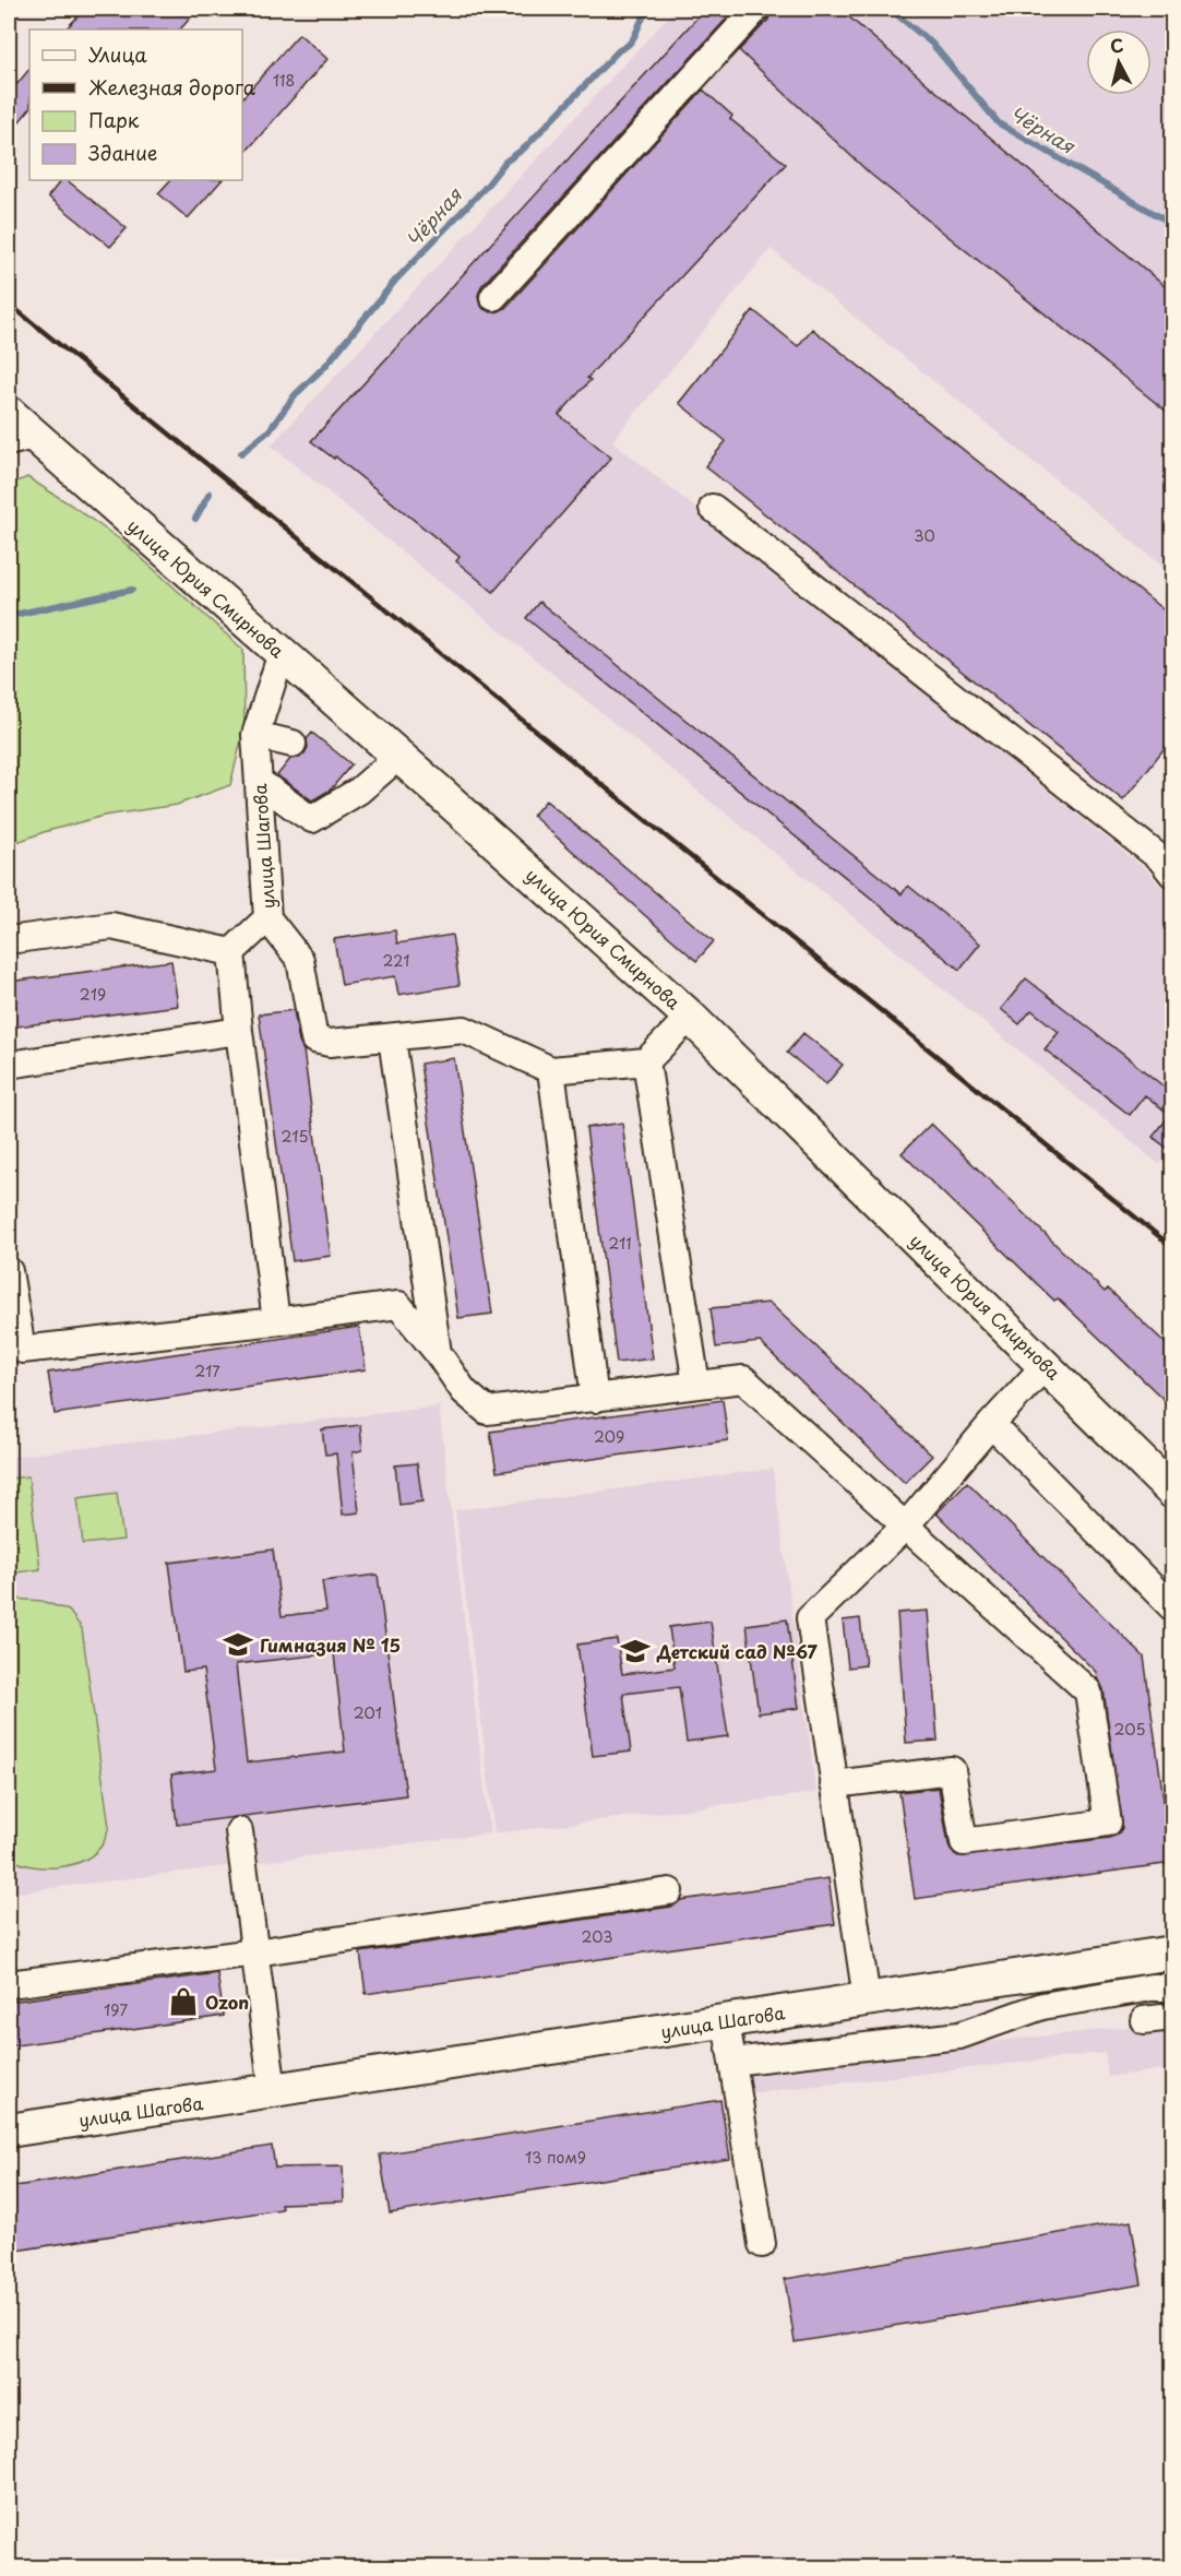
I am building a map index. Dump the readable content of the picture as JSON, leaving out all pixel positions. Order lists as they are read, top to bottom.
{
  "streets": {
    "main road": ["улица Юрия Смирнова", "улица Шагова"]
  },
  "crossings": [
    ["улица Юрия Смирнова", "улица Шагова"]
  ],
  "water": ["Чёрная"],
  "places": {
    "school or university": ["Гимназия № 15", "Детский сад №67"],
    "shop": ["Ozon"]
  },
  "house_numbers": [
    "118",
    "30",
    "221",
    "219",
    "215",
    "211",
    "217",
    "209",
    "201",
    "205",
    "203",
    "197",
    "13 пом9"
  ],
  "legend": [
    "Улица",
    "Железная дорога",
    "Парк",
    "Здание"
  ],
  "north": "top"
}
